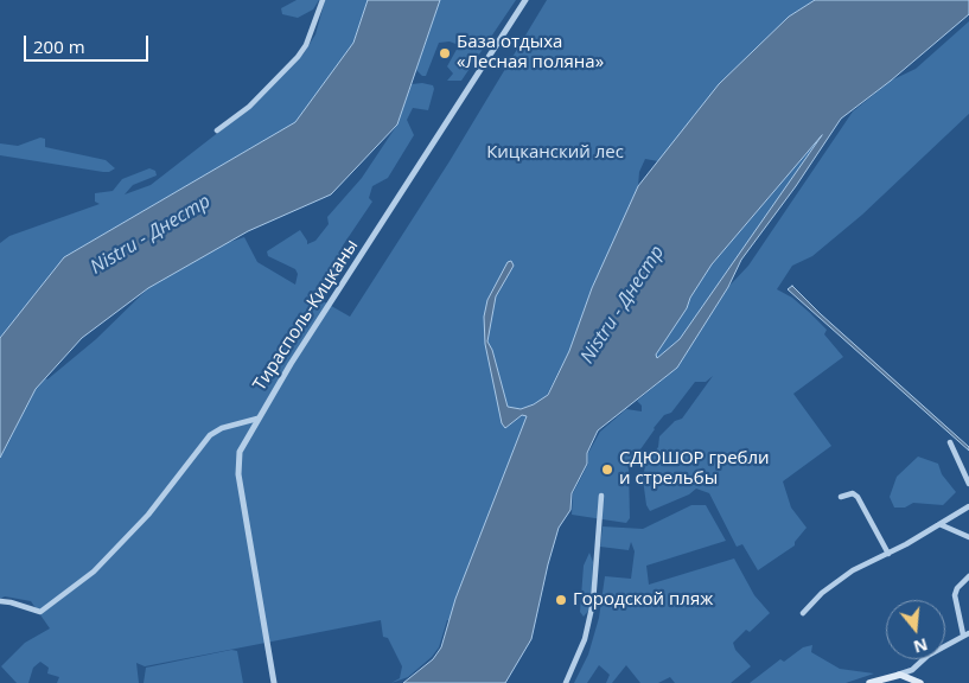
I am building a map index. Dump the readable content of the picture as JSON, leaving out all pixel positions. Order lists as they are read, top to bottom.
{
  "streets": {
    "street": ["Тирасполь-Кицканы"]
  },
  "water": ["Nistru - Днестр"],
  "parks": ["Кицканский лес"],
  "places": ["База отдыха «Лесная поляна»", "СДЮШОР гребли и стрельбы", "Городской пляж"],
  "scale_bar": "200 m",
  "north": "bottom"
}
